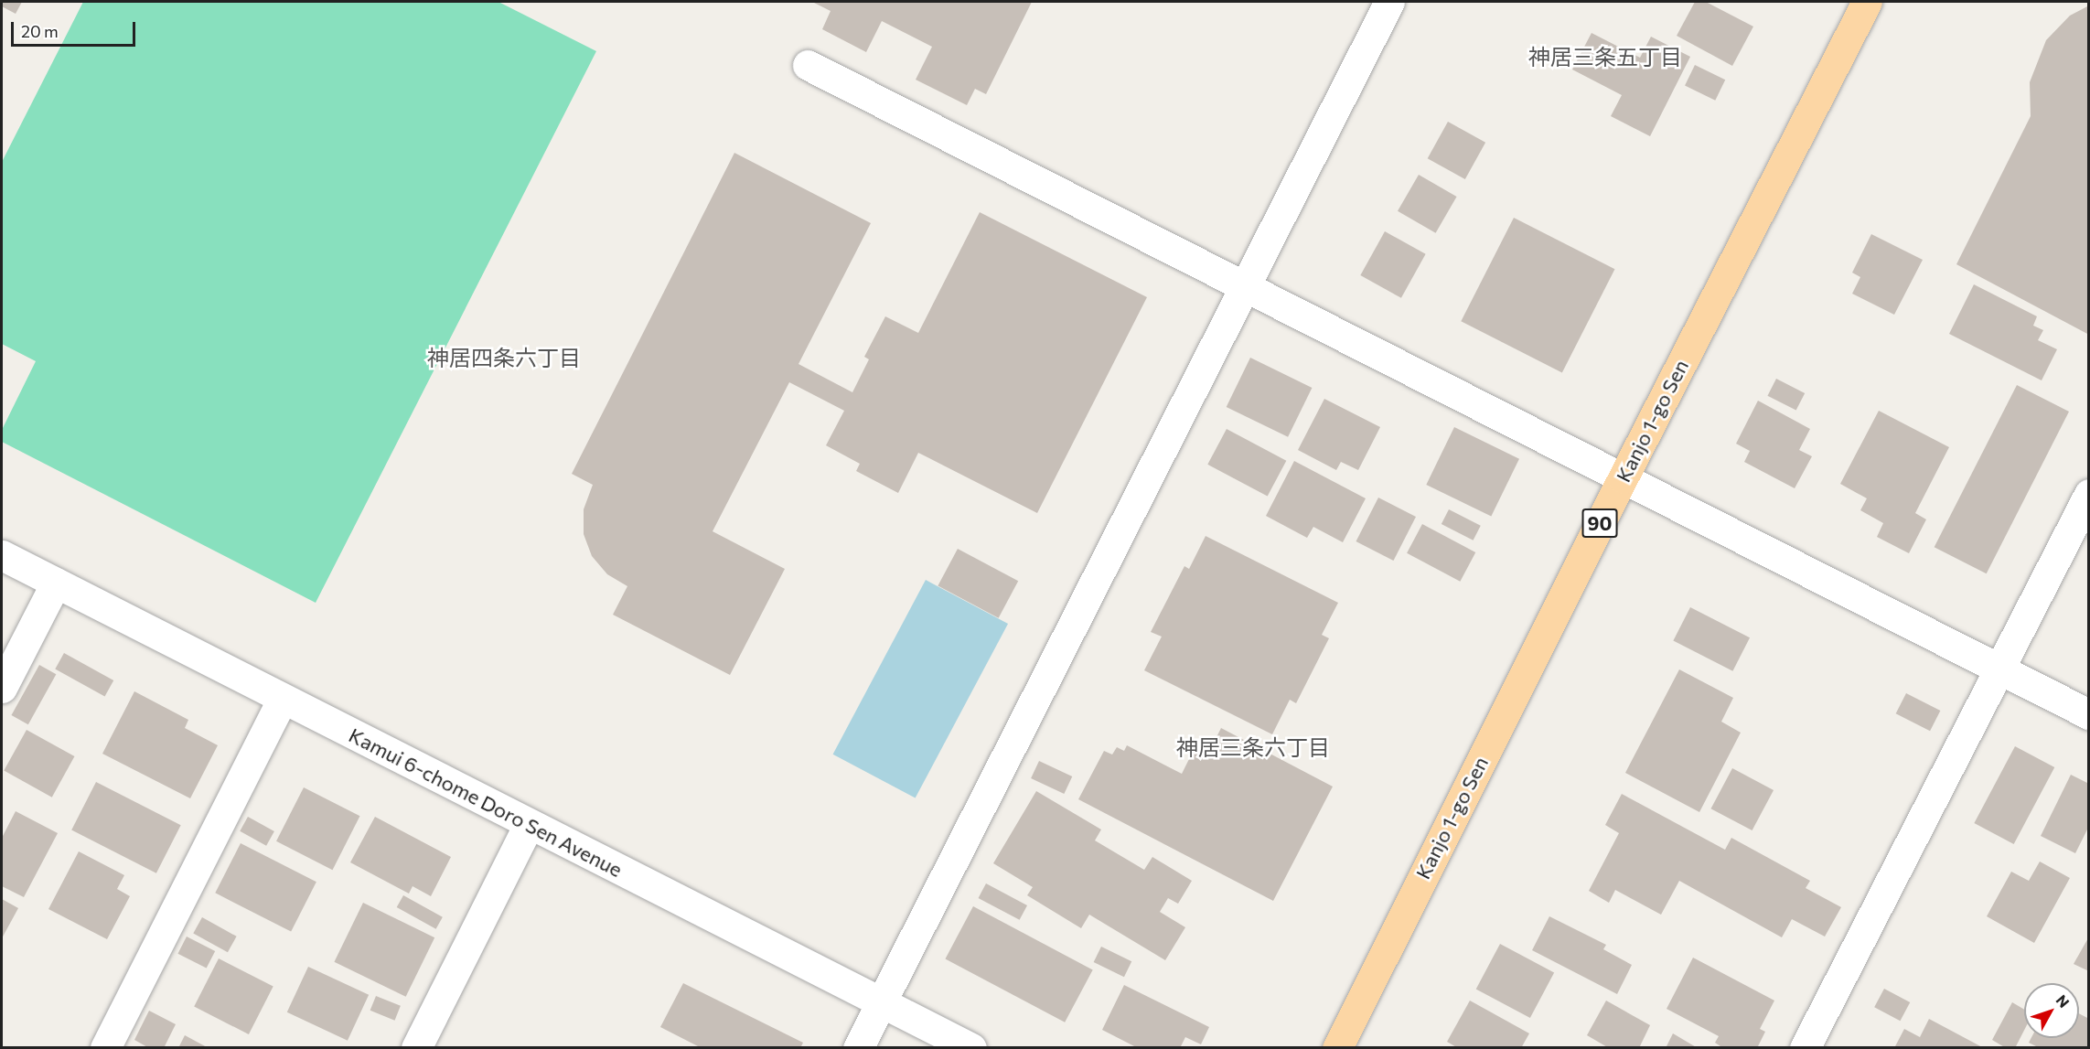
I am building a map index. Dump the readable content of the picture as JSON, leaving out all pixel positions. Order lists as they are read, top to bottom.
{
  "streets": {
    "main road": ["Kanjo 1-go Sen", "90"],
    "street": ["Kamui 6-chome Doro Sen Avenue"]
  },
  "districts": ["神居三条五丁目", "神居四条六丁目", "神居三条六丁目"],
  "scale_bar": "20 m",
  "north": "top right"
}
